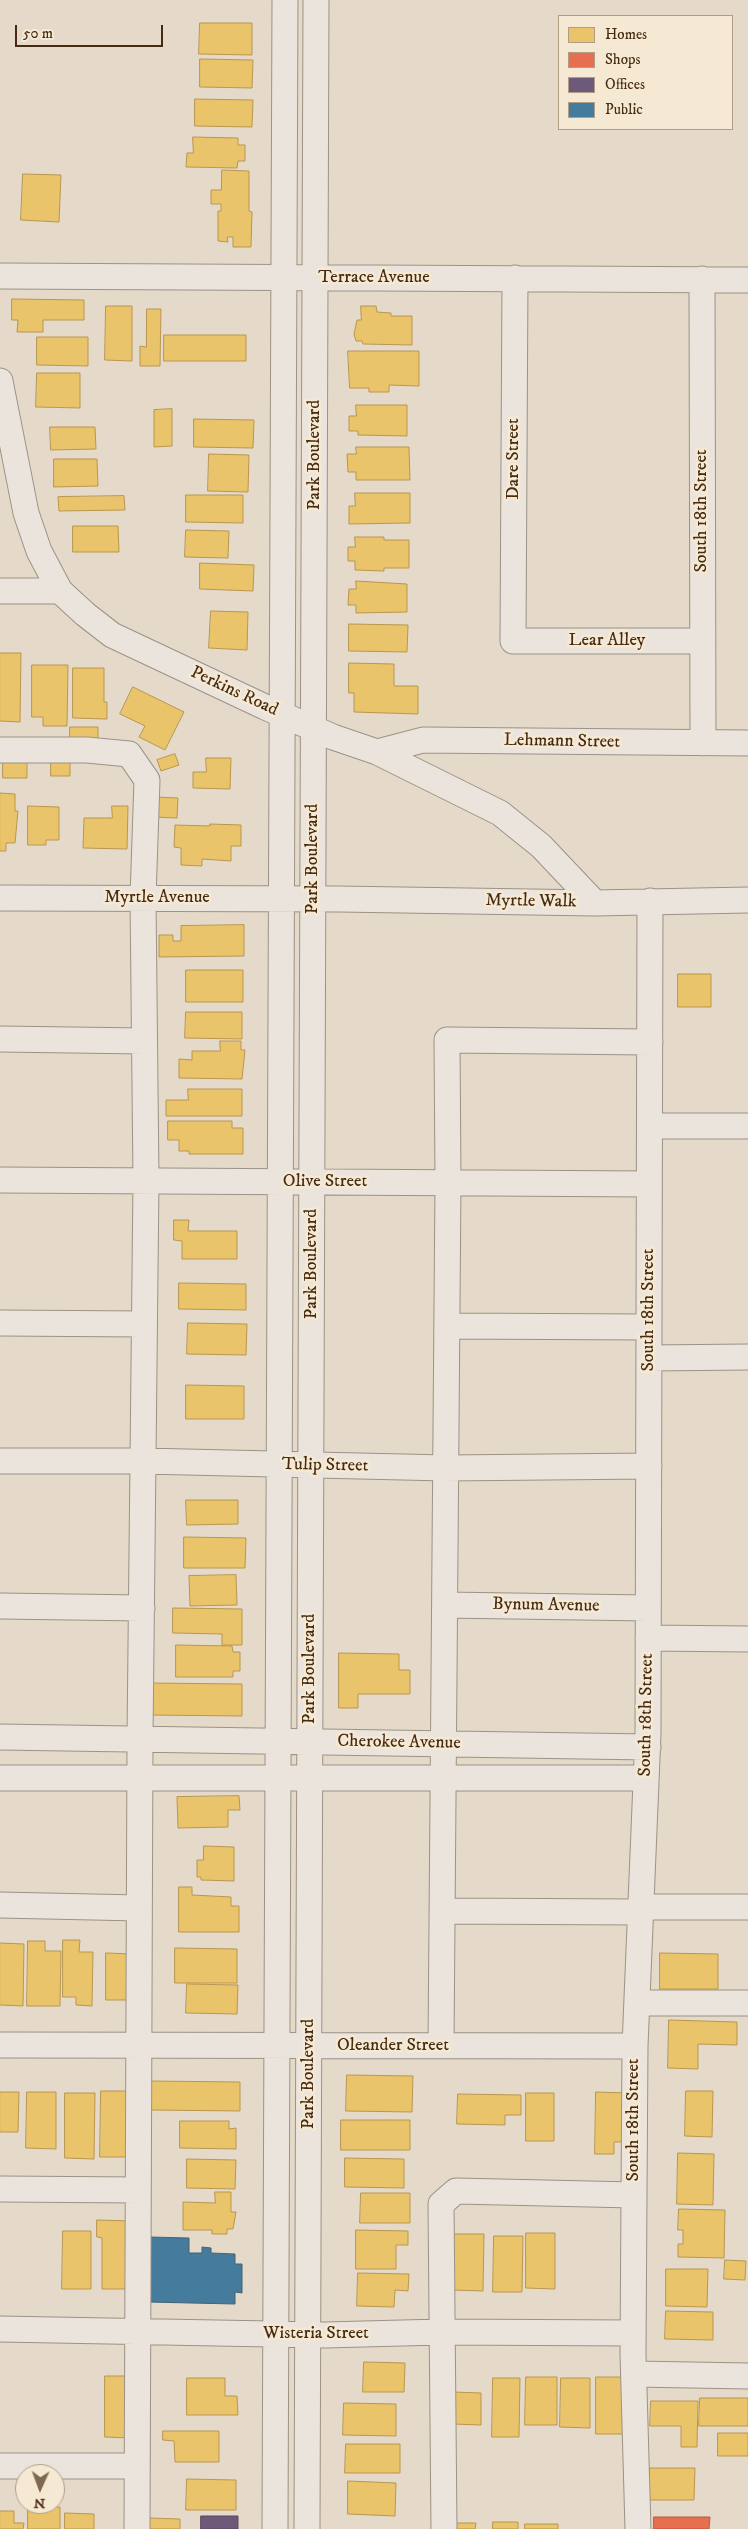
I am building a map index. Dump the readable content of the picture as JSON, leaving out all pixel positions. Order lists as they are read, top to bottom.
{
  "streets": {
    "street": [
      "Terrace Avenue",
      "Park Boulevard",
      "Dare Street",
      "South 18th Street",
      "Lear Alley",
      "Perkins Road",
      "Lehmann Street",
      "Myrtle Avenue",
      "Myrtle Walk",
      "Olive Street",
      "Tulip Street",
      "Bynum Avenue",
      "Cherokee Avenue",
      "Oleander Street",
      "Wisteria Street"
    ]
  },
  "crossings": [
    ["Terrace Avenue", "Park Boulevard"],
    ["Terrace Avenue", "Dare Street"],
    ["Terrace Avenue", "South 18th Street"],
    ["Park Boulevard", "Perkins Road"],
    ["Park Boulevard", "Myrtle Avenue"],
    ["Park Boulevard", "Myrtle Walk"],
    ["Park Boulevard", "Olive Street"],
    ["Park Boulevard", "Tulip Street"],
    ["Park Boulevard", "Cherokee Avenue"],
    ["Park Boulevard", "Oleander Street"],
    ["Park Boulevard", "Wisteria Street"],
    ["Dare Street", "Lear Alley"],
    ["South 18th Street", "Lear Alley"],
    ["South 18th Street", "Lehmann Street"],
    ["South 18th Street", "Myrtle Walk"],
    ["South 18th Street", "Olive Street"],
    ["South 18th Street", "Tulip Street"],
    ["South 18th Street", "Bynum Avenue"],
    ["South 18th Street", "Cherokee Avenue"],
    ["South 18th Street", "Oleander Street"],
    ["South 18th Street", "Wisteria Street"],
    ["Perkins Road", "Lehmann Street"],
    ["Perkins Road", "Myrtle Walk"],
    ["Myrtle Avenue", "Myrtle Walk"]
  ],
  "legend": [
    "Homes",
    "Shops",
    "Offices",
    "Public"
  ],
  "scale_bar": "50 m",
  "north": "bottom"
}
